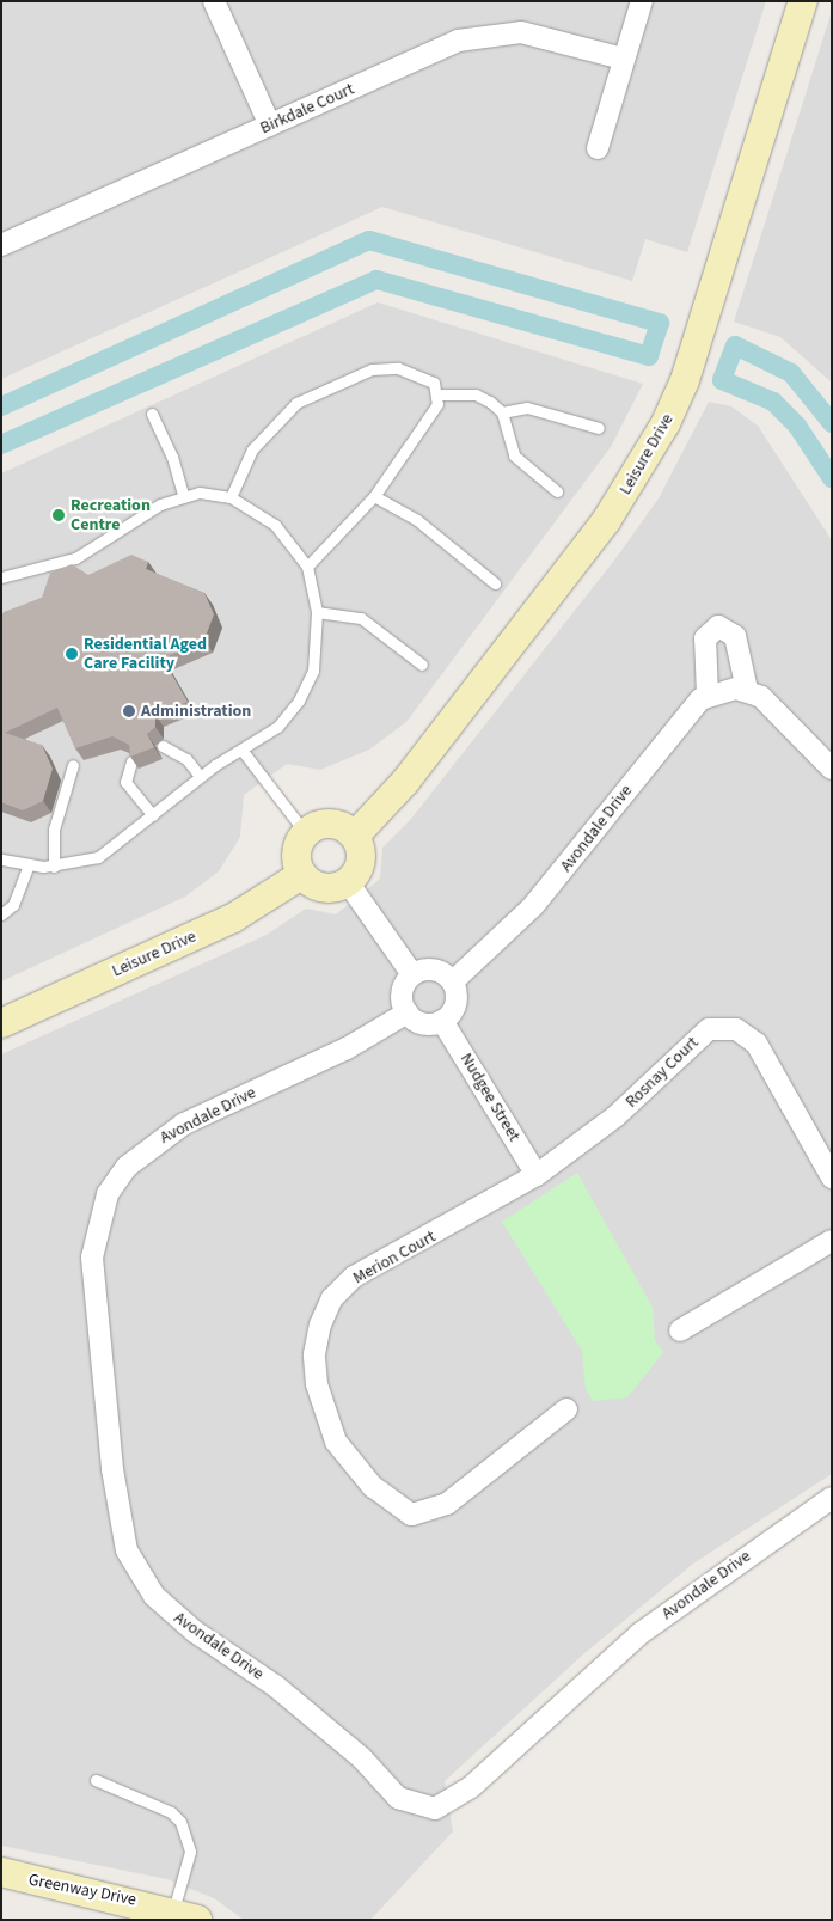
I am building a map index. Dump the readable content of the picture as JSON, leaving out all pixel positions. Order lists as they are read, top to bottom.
{
  "streets": {
    "street": [
      "Birkdale Court",
      "Leisure Drive",
      "Avondale Drive",
      "Rosnay Court",
      "Nudgee Street",
      "Merion Court",
      "Greenway Drive"
    ]
  },
  "crossings": [
    ["Avondale Drive", "Nudgee Street"],
    ["Rosnay Court", "Nudgee Street"],
    ["Rosnay Court", "Merion Court"],
    ["Nudgee Street", "Merion Court"]
  ],
  "places": ["Recreation Centre", "Residential Aged Care Facility", "Administration"]
}
